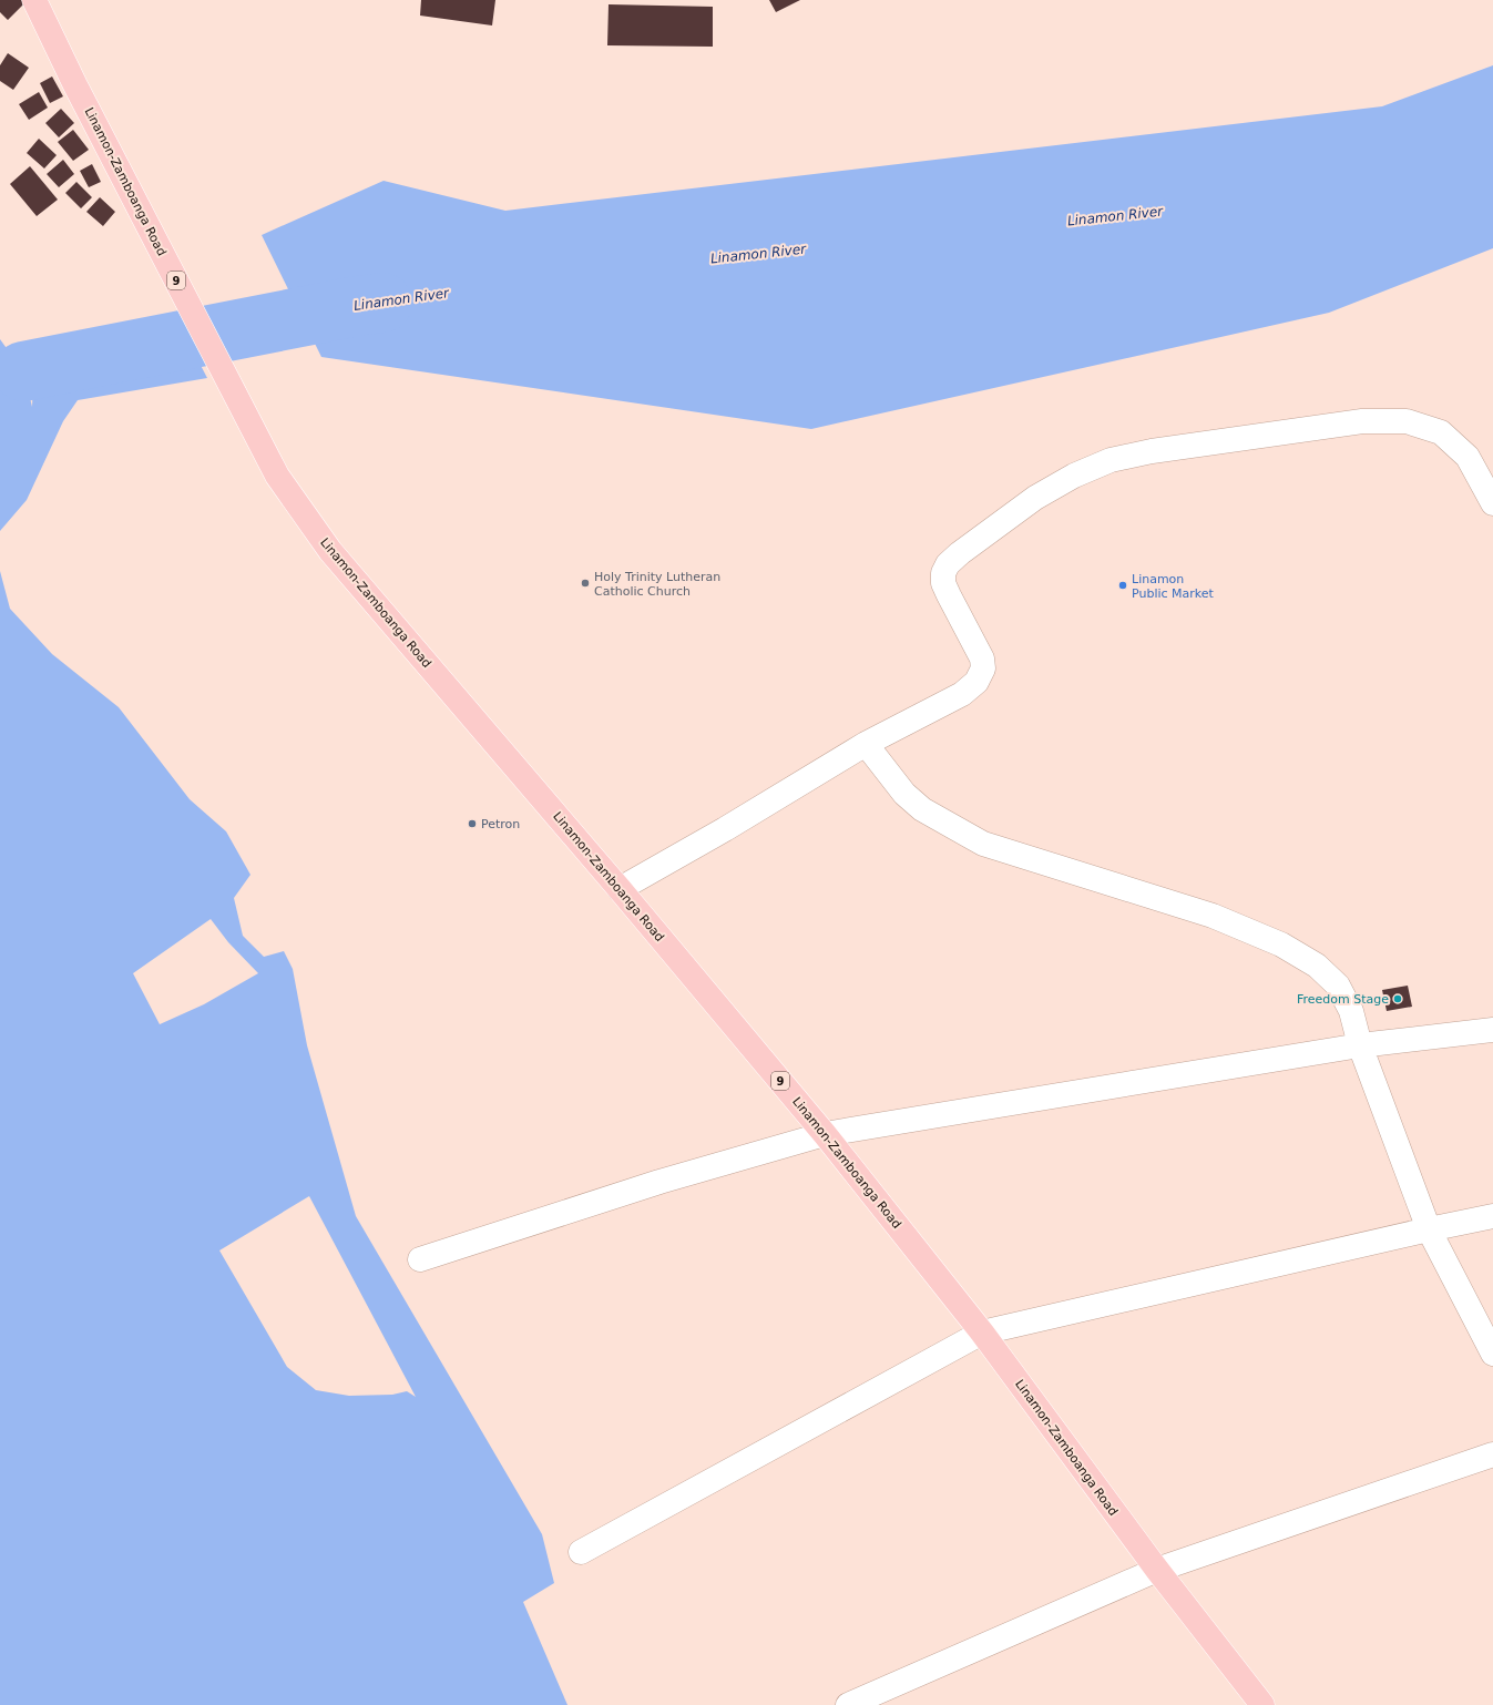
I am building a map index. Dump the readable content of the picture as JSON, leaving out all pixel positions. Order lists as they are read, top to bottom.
{
  "streets": {
    "highway": ["Linamon-Zamboanga Road", "9"]
  },
  "water": ["Linamon River"],
  "places": [
    "Holy Trinity Lutheran Catholic Church",
    "Linamon Public Market",
    "Petron",
    "Freedom Stage"
  ]
}
